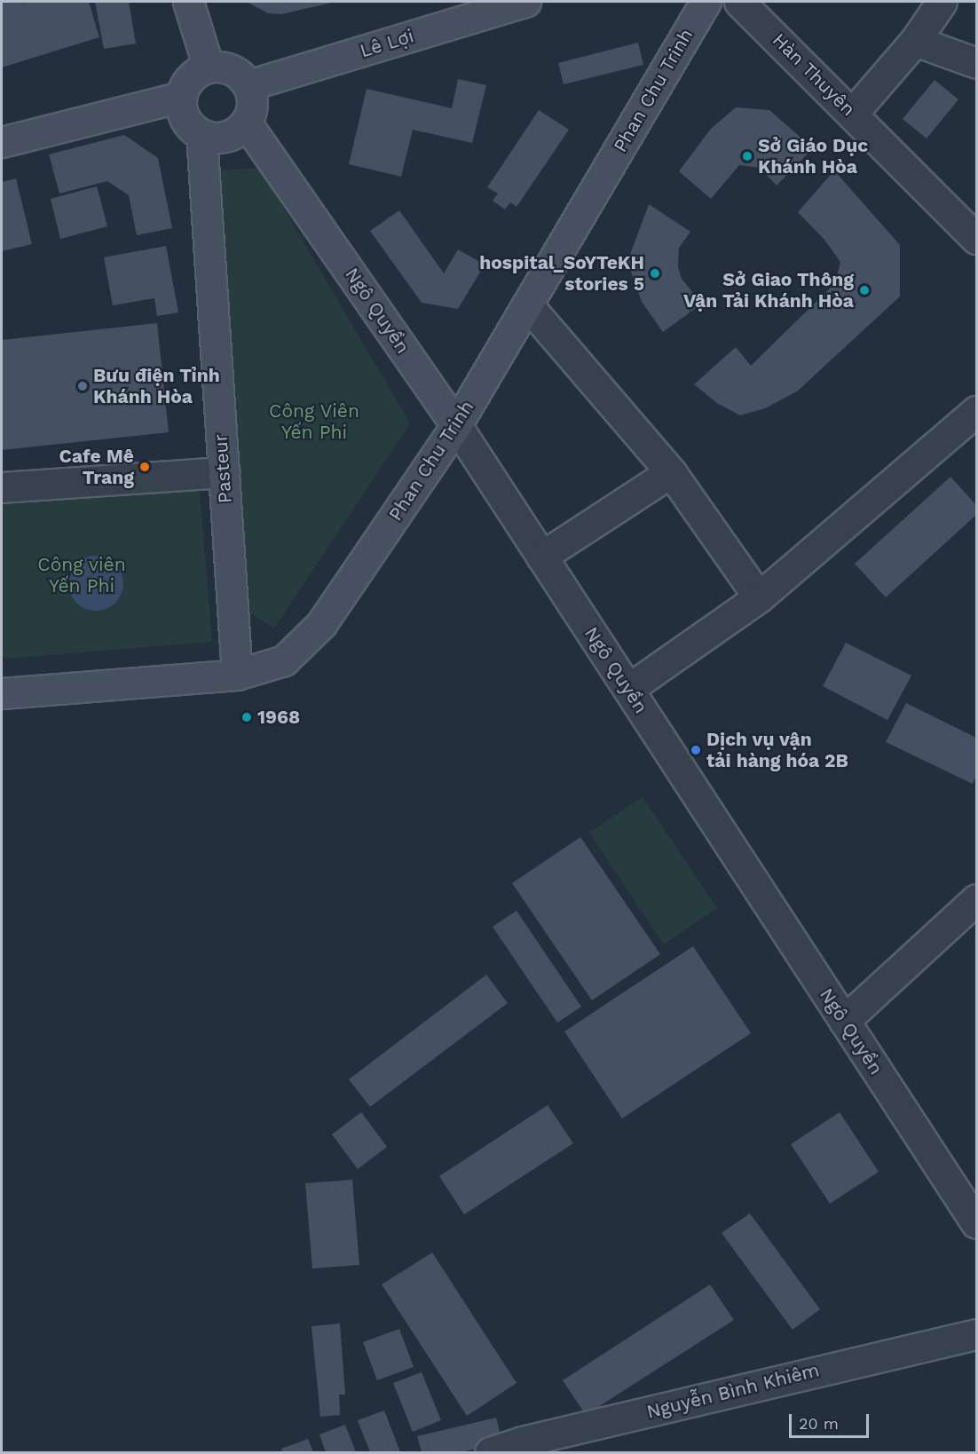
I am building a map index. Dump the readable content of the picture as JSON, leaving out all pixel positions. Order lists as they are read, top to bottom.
{
  "streets": {
    "street": [
      "Lê Lợi",
      "Hàn Thuyên",
      "Phan Chu Trinh",
      "Ngô Quyền",
      "Pasteur",
      "Nguyễn Bình Khiêm"
    ]
  },
  "crossings": [
    ["Lê Lợi", "Ngô Quyền"],
    ["Lê Lợi", "Pasteur"],
    ["Phan Chu Trinh", "Ngô Quyền"],
    ["Phan Chu Trinh", "Pasteur"],
    ["Ngô Quyền", "Pasteur"]
  ],
  "parks": ["Công Viên Yến Phi", "Công viên Yến Phi"],
  "places": [
    "Sở Giáo Dục Khánh Hòa",
    "hospital_SoYTeKH stories 5",
    "Sở Giao Thông Vận Tải Khánh Hòa",
    "Bưu điện Tỉnh Khánh Hòa",
    "Cafe Mê Trang",
    "1968",
    "Dịch vụ vận tải hàng hóa 2B"
  ],
  "scale_bar": "20 m"
}
